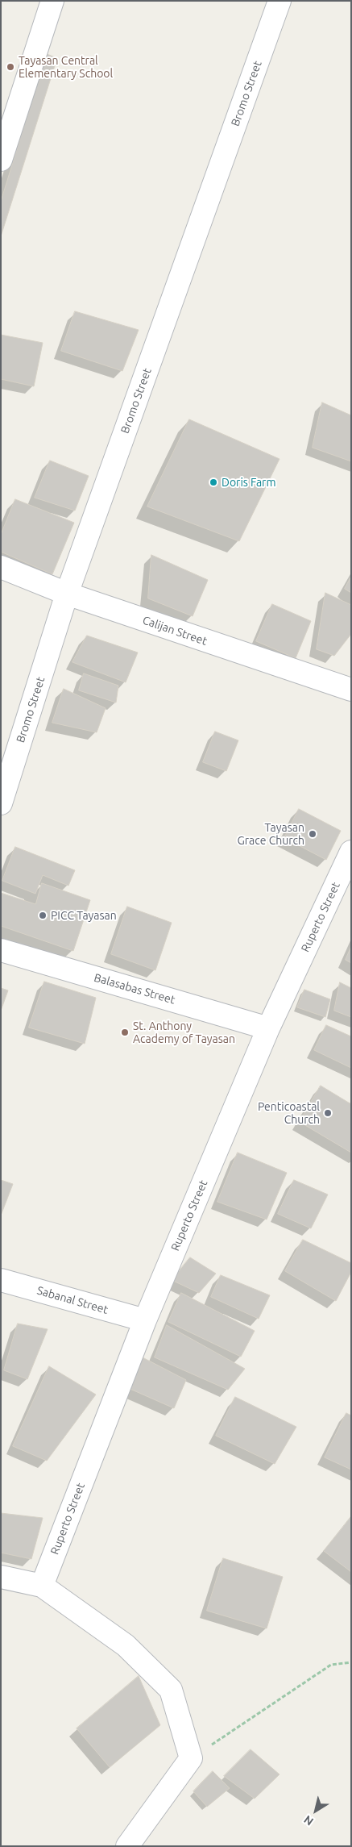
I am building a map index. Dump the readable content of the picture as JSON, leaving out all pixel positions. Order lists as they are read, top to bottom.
{
  "streets": {
    "street": [
      "Bromo Street",
      "Calijan Street",
      "Ruperto Street",
      "Balasabas Street",
      "Sabanal Street"
    ]
  },
  "crossings": [
    ["Bromo Street", "Calijan Street"],
    ["Ruperto Street", "Balasabas Street"],
    ["Ruperto Street", "Sabanal Street"]
  ],
  "places": [
    "Tayasan Central Elementary School",
    "Doris Farm",
    "Tayasan Grace Church",
    "PICC Tayasan",
    "St. Anthony Academy of Tayasan",
    "Penticoastal Church"
  ],
  "north": "bottom left"
}
